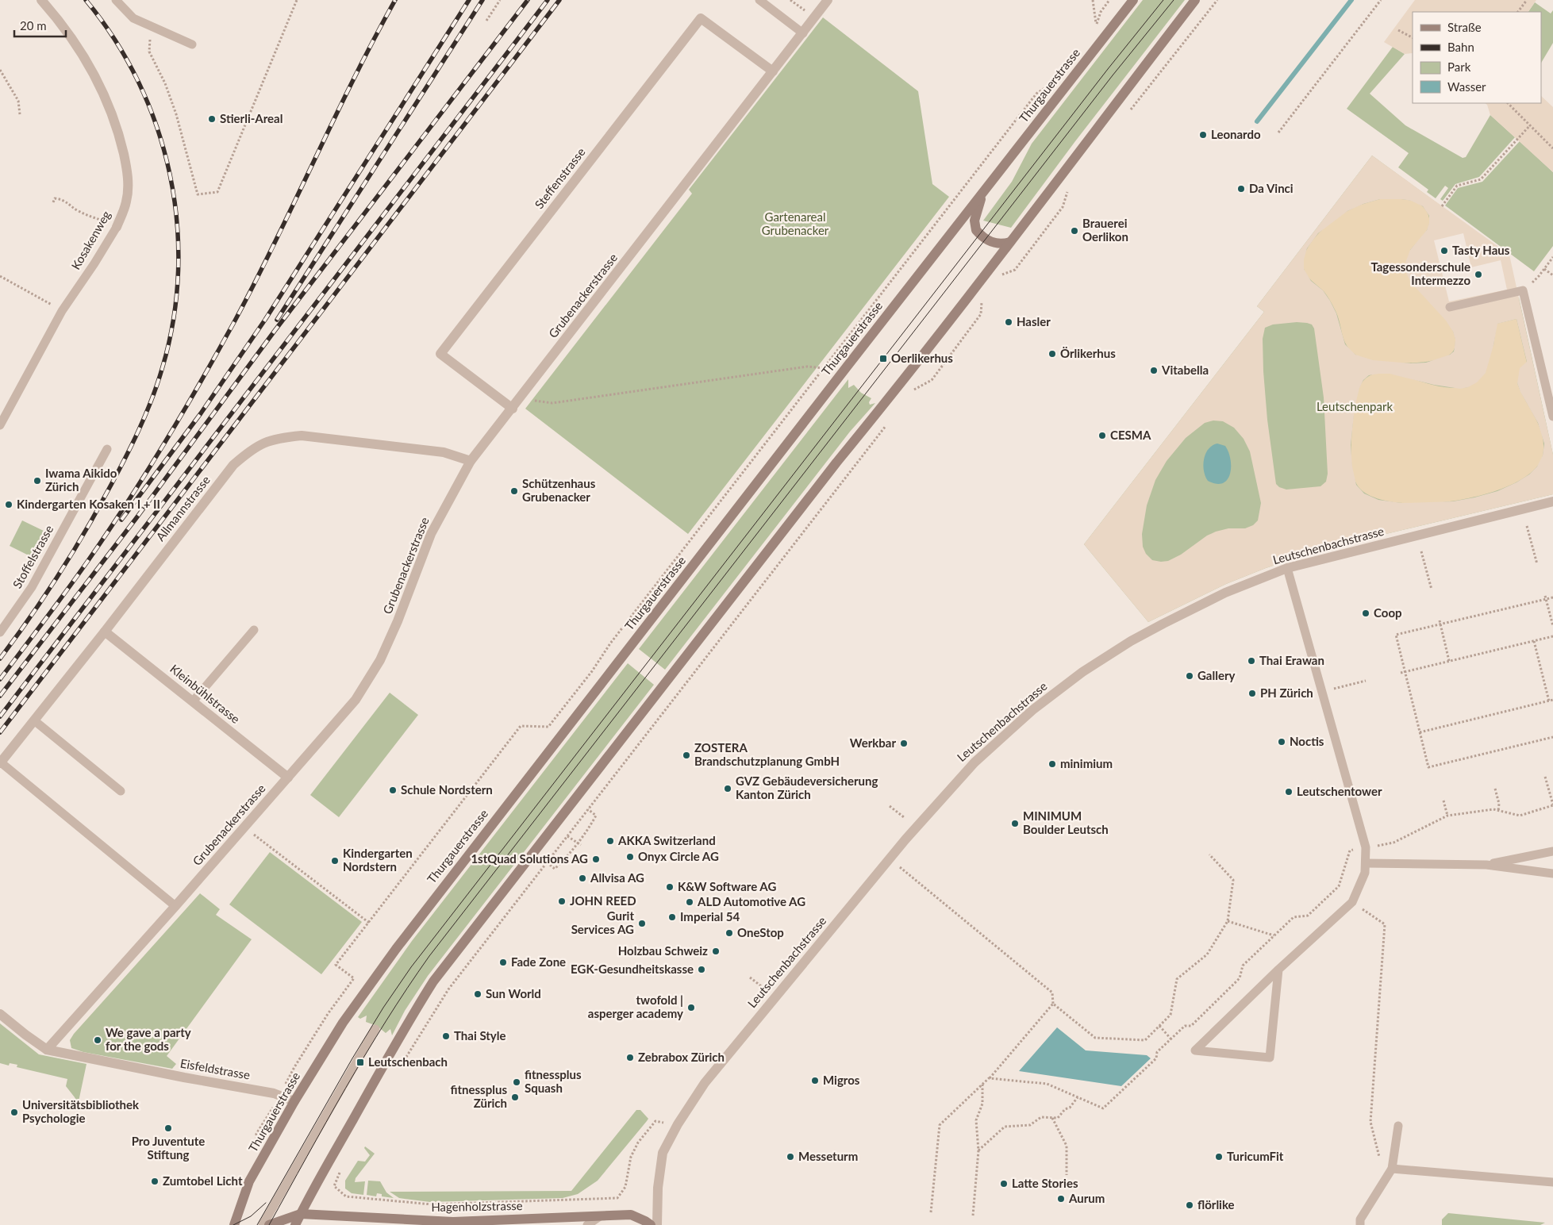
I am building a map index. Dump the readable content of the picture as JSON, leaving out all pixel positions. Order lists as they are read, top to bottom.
{
  "streets": {
    "main road": ["Thurgauerstrasse", "Hagenholzstrasse"],
    "street": [
      "Steffenstrasse",
      "Kosakenweg",
      "Grubenackerstrasse",
      "Allmannstrasse",
      "Leutschenbachstrasse",
      "Kleinbühlstrasse",
      "Eisfeldstrasse"
    ],
    "lane": ["Stoffelstrasse"]
  },
  "crossings": [
    ["Thurgauerstrasse", "Eisfeldstrasse"],
    ["Steffenstrasse", "Grubenackerstrasse"],
    ["Grubenackerstrasse", "Allmannstrasse"],
    ["Grubenackerstrasse", "Kleinbühlstrasse"],
    ["Grubenackerstrasse", "Eisfeldstrasse"],
    ["Allmannstrasse", "Kleinbühlstrasse"]
  ],
  "parks": ["Gartenareal Grubenacker", "Leutschenpark"],
  "places": {
    "other": [
      "Stierli-Areal",
      "Leonardo",
      "Da Vinci",
      "Brauerei Oerlikon",
      "Tasty Haus",
      "Tagessonderschule Intermezzo",
      "Hasler",
      "Örlikerhus",
      "Vitabella",
      "CESMA",
      "Iwama Aikido Zürich",
      "Schützenhaus Grubenacker",
      "Kindergarten Kosaken I + II",
      "Coop",
      "Thai Erawan",
      "Gallery",
      "PH Zürich",
      "Noctis",
      "Werkbar",
      "ZOSTERA Brandschutzplanung GmbH",
      "minimium",
      "GVZ Gebäudeversicherung Kanton Zürich",
      "Schule Nordstern",
      "Leutschentower",
      "MINIMUM Boulder Leutsch",
      "AKKA Switzerland",
      "Onyx Circle AG",
      "1stQuad Solutions AG",
      "Kindergarten Nordstern",
      "Allvisa AG",
      "K&W Software AG",
      "JOHN REED",
      "ALD Automotive AG",
      "Imperial 54",
      "Gurit Services AG",
      "OneStop",
      "Holzbau Schweiz",
      "Fade Zone",
      "EGK-Gesundheitskasse",
      "Sun World",
      "twofold | asperger academy",
      "Thai Style",
      "We gave a party for the gods",
      "Zebrabox Zürich",
      "Migros",
      "fitnessplus Squash",
      "fitnessplus Zürich",
      "Universitätsbibliothek Psychologie",
      "Pro Juventute Stiftung",
      "Messeturm",
      "TuricumFit",
      "Zumtobel Licht",
      "Latte Stories",
      "Aurum",
      "flörlike"
    ],
    "transit": ["Oerlikerhus", "Leutschenbach"]
  },
  "legend": [
    "Straße",
    "Bahn",
    "Park",
    "Wasser"
  ],
  "scale_bar": "20 m"
}
